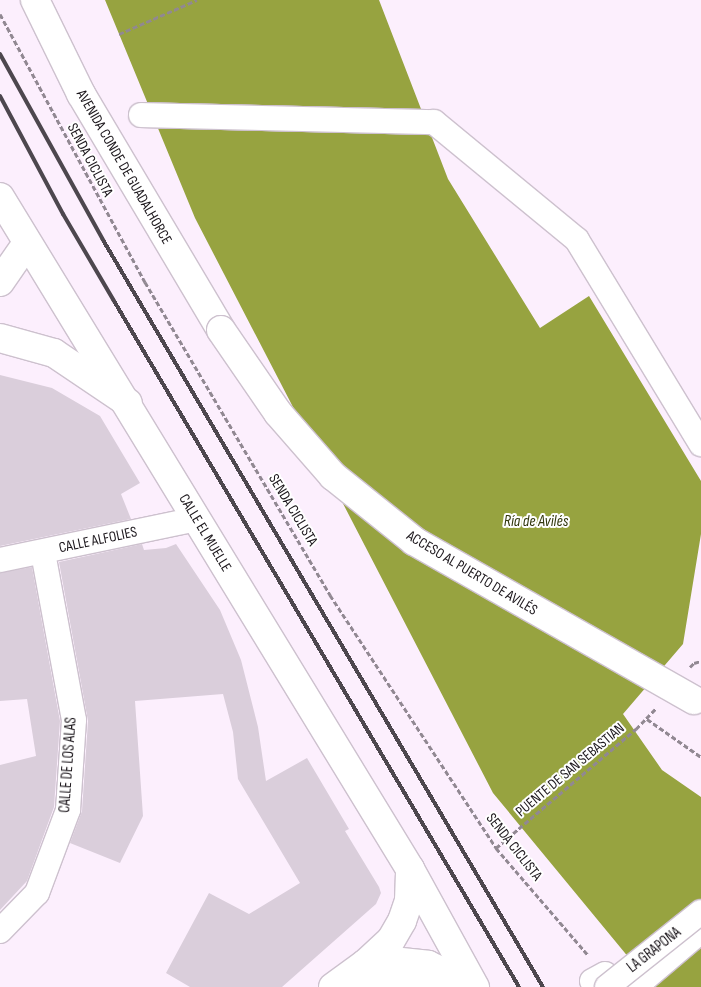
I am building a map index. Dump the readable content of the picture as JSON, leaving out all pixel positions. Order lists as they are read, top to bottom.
{
  "streets": {
    "main road": ["AVENIDA CONDE DE GUADALHORCE", "CALLE EL MUELLE", "ACCESO AL PUERTO DE AVILÉS"],
    "street": ["CALLE ALFOLIES", "CALLE DE LOS ALAS", "LA GRAPONA"],
    "path": ["SENDA CICLISTA", "PUENTE DE SAN SEBASTIAN"]
  },
  "crossings": [
    ["SENDA CICLISTA", "PUENTE DE SAN SEBASTIAN"],
    ["SENDA CICLISTA", "LA GRAPONA"],
    ["AVENIDA CONDE DE GUADALHORCE", "ACCESO AL PUERTO DE AVILÉS"],
    ["CALLE EL MUELLE", "CALLE ALFOLIES"],
    ["CALLE ALFOLIES", "CALLE DE LOS ALAS"]
  ],
  "water": ["Ría de Avilés"]
}
